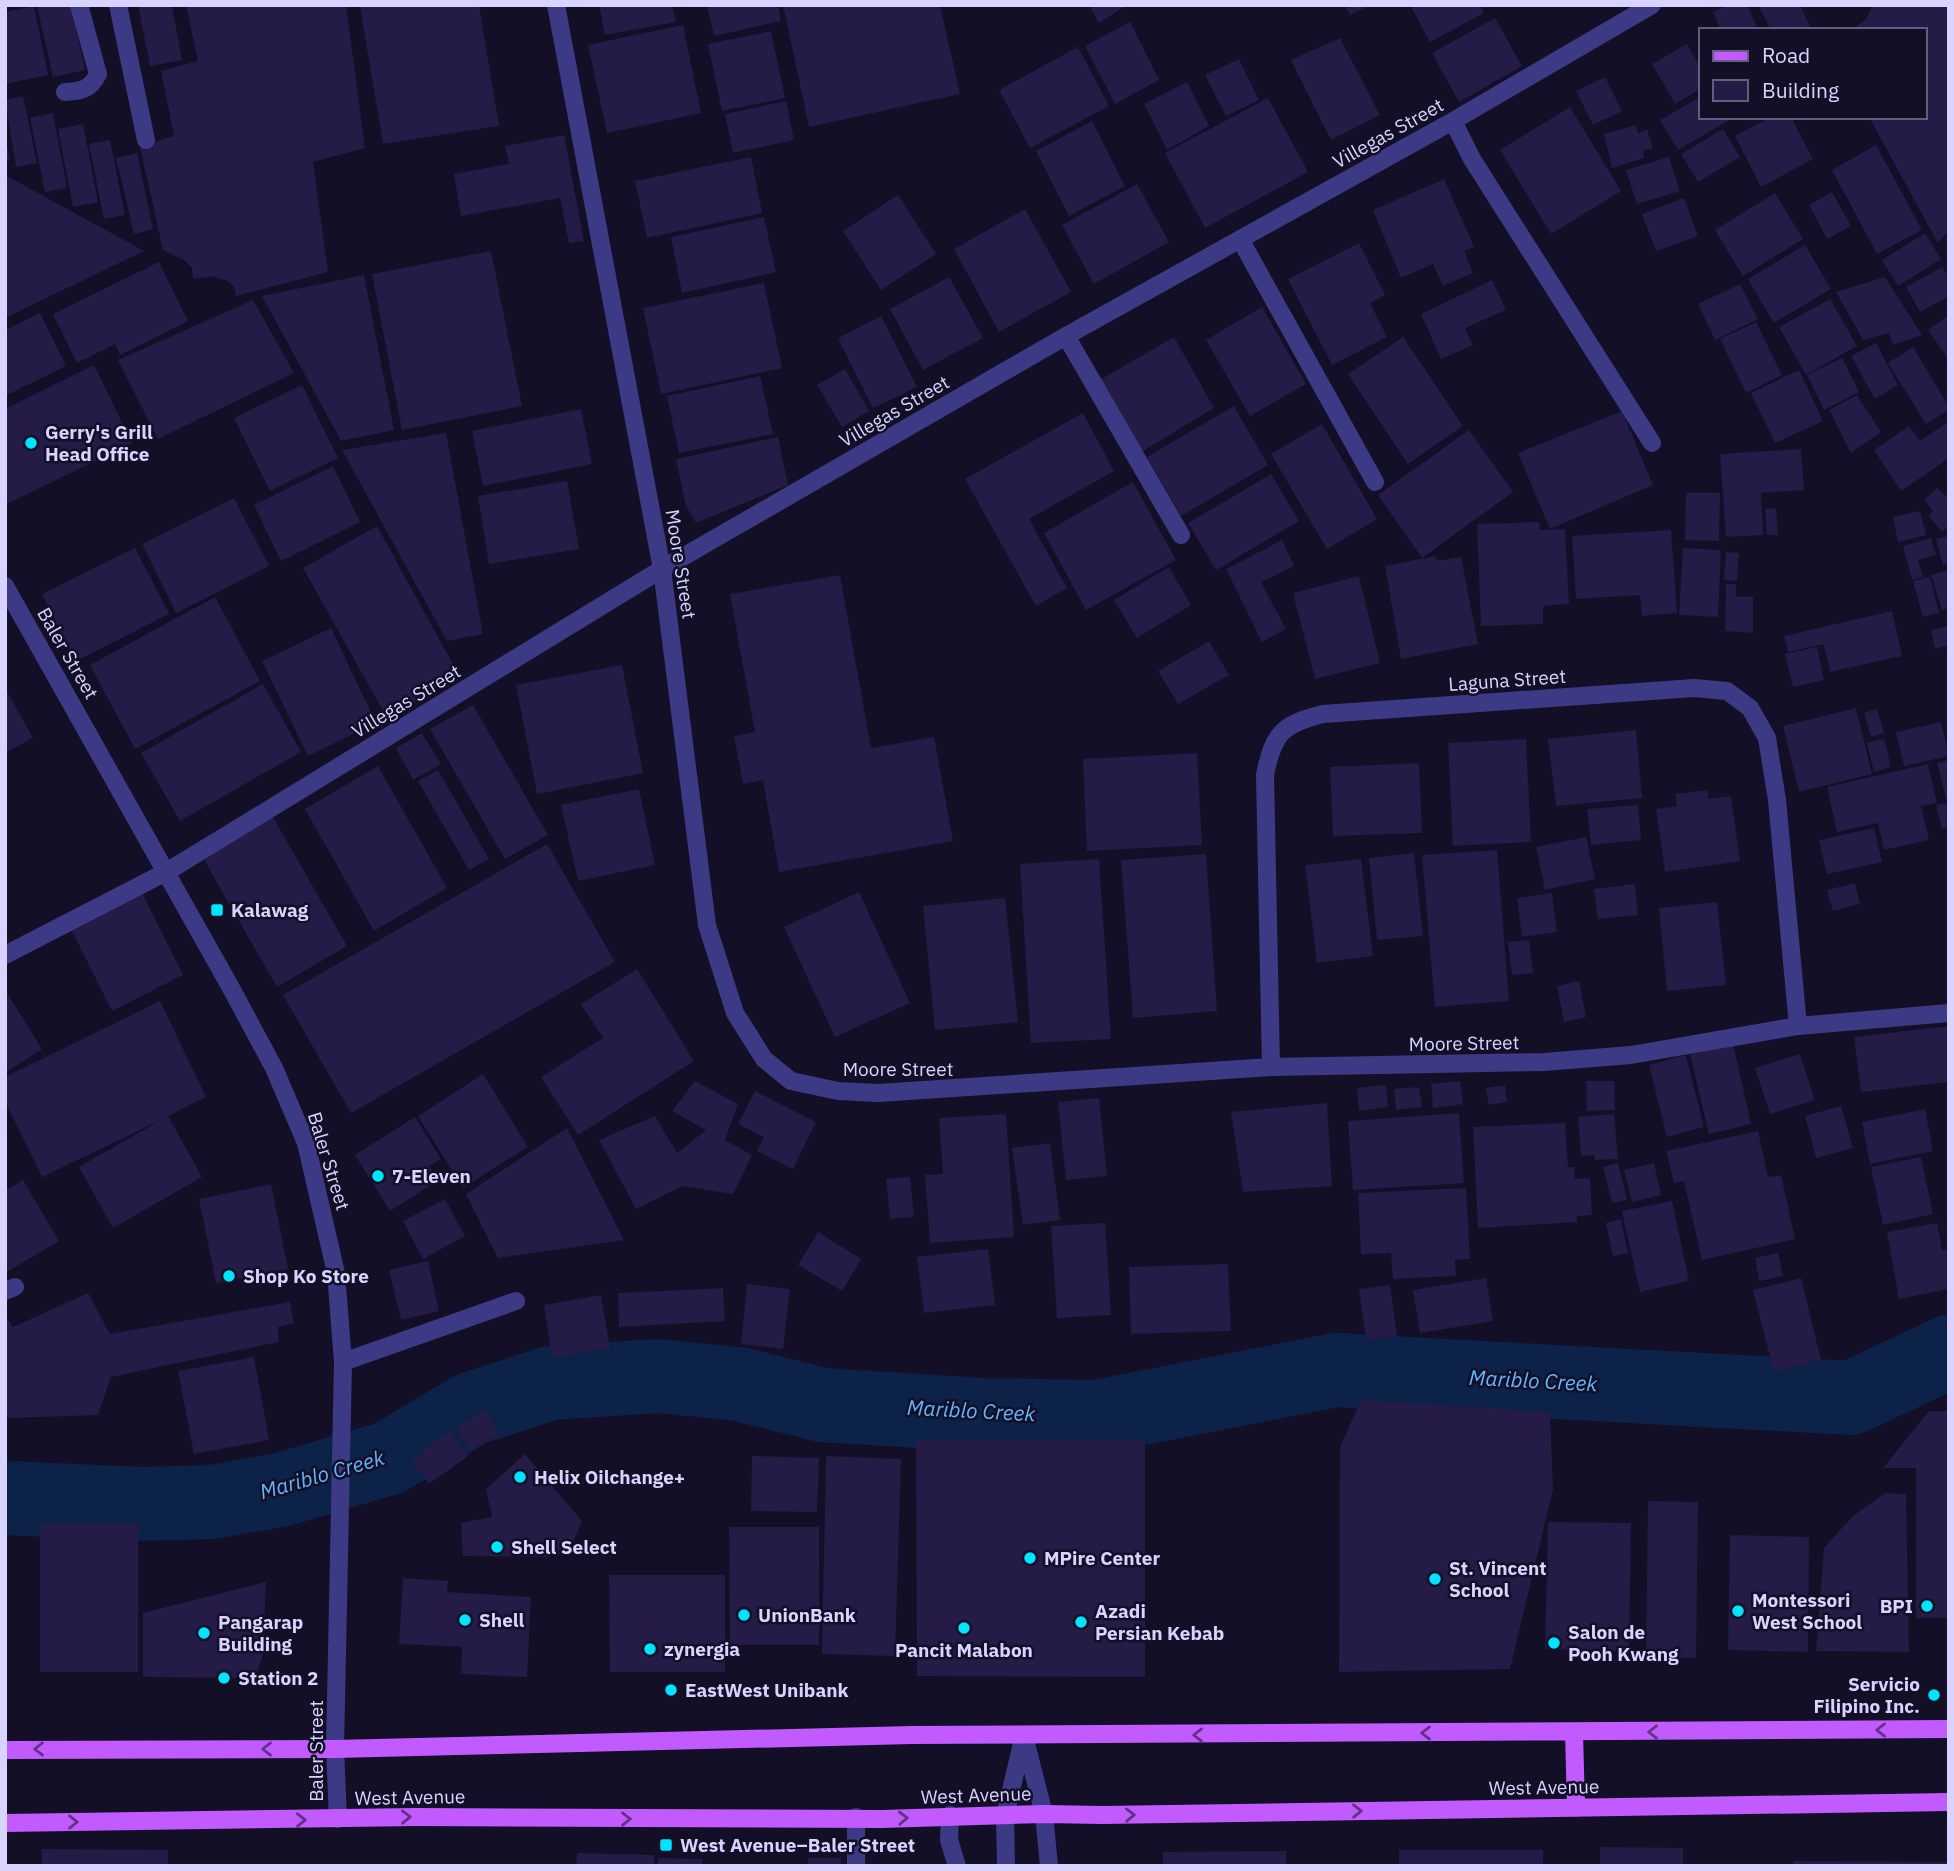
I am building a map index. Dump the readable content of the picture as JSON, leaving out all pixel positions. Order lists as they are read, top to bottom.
{
  "streets": {
    "main road": ["West Avenue"],
    "street": [
      "Villegas Street",
      "Moore Street",
      "Baler Street",
      "Laguna Street"
    ]
  },
  "crossings": [
    ["Villegas Street", "Moore Street"],
    ["Villegas Street", "Baler Street"],
    ["Moore Street", "Laguna Street"],
    ["Baler Street", "West Avenue"]
  ],
  "water": ["Mariblo Creek"],
  "places": {
    "other": [
      "Gerry's Grill Head Office",
      "7-Eleven",
      "Shop Ko Store",
      "Helix Oilchange+",
      "Shell Select",
      "MPire Center",
      "St. Vincent School",
      "BPI",
      "Montessori West School",
      "UnionBank",
      "Shell",
      "Azadi Persian Kebab",
      "Pancit Malabon",
      "Pangarap Building",
      "Salon de Pooh Kwang",
      "zynergia",
      "Station 2",
      "EastWest Unibank",
      "Servicio Filipino Inc."
    ],
    "transit": ["Kalawag", "West Avenue–Baler Street"]
  },
  "legend": ["Road", "Building"]
}
